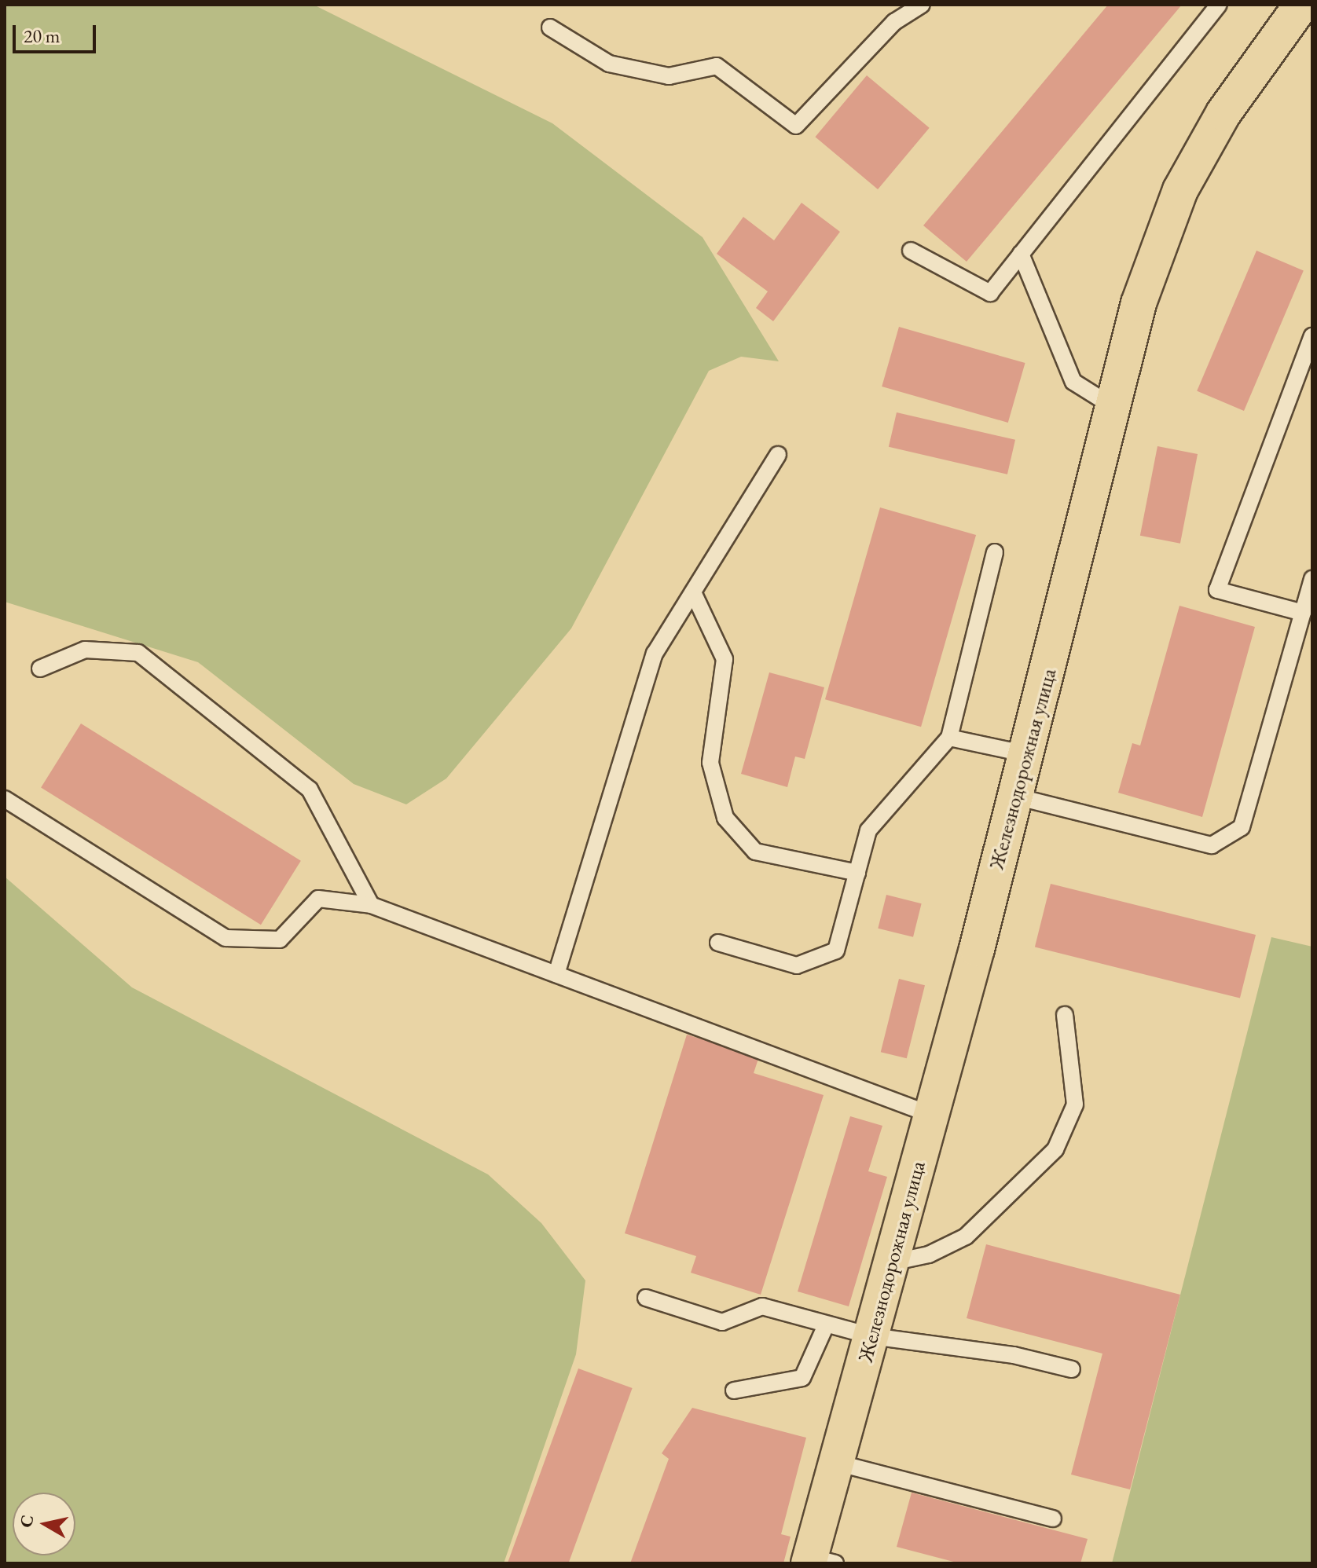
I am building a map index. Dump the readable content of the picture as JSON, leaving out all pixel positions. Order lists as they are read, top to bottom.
{
  "streets": {
    "highway": ["Железнодорожная улица"]
  },
  "scale_bar": "20 m",
  "north": "left"
}
